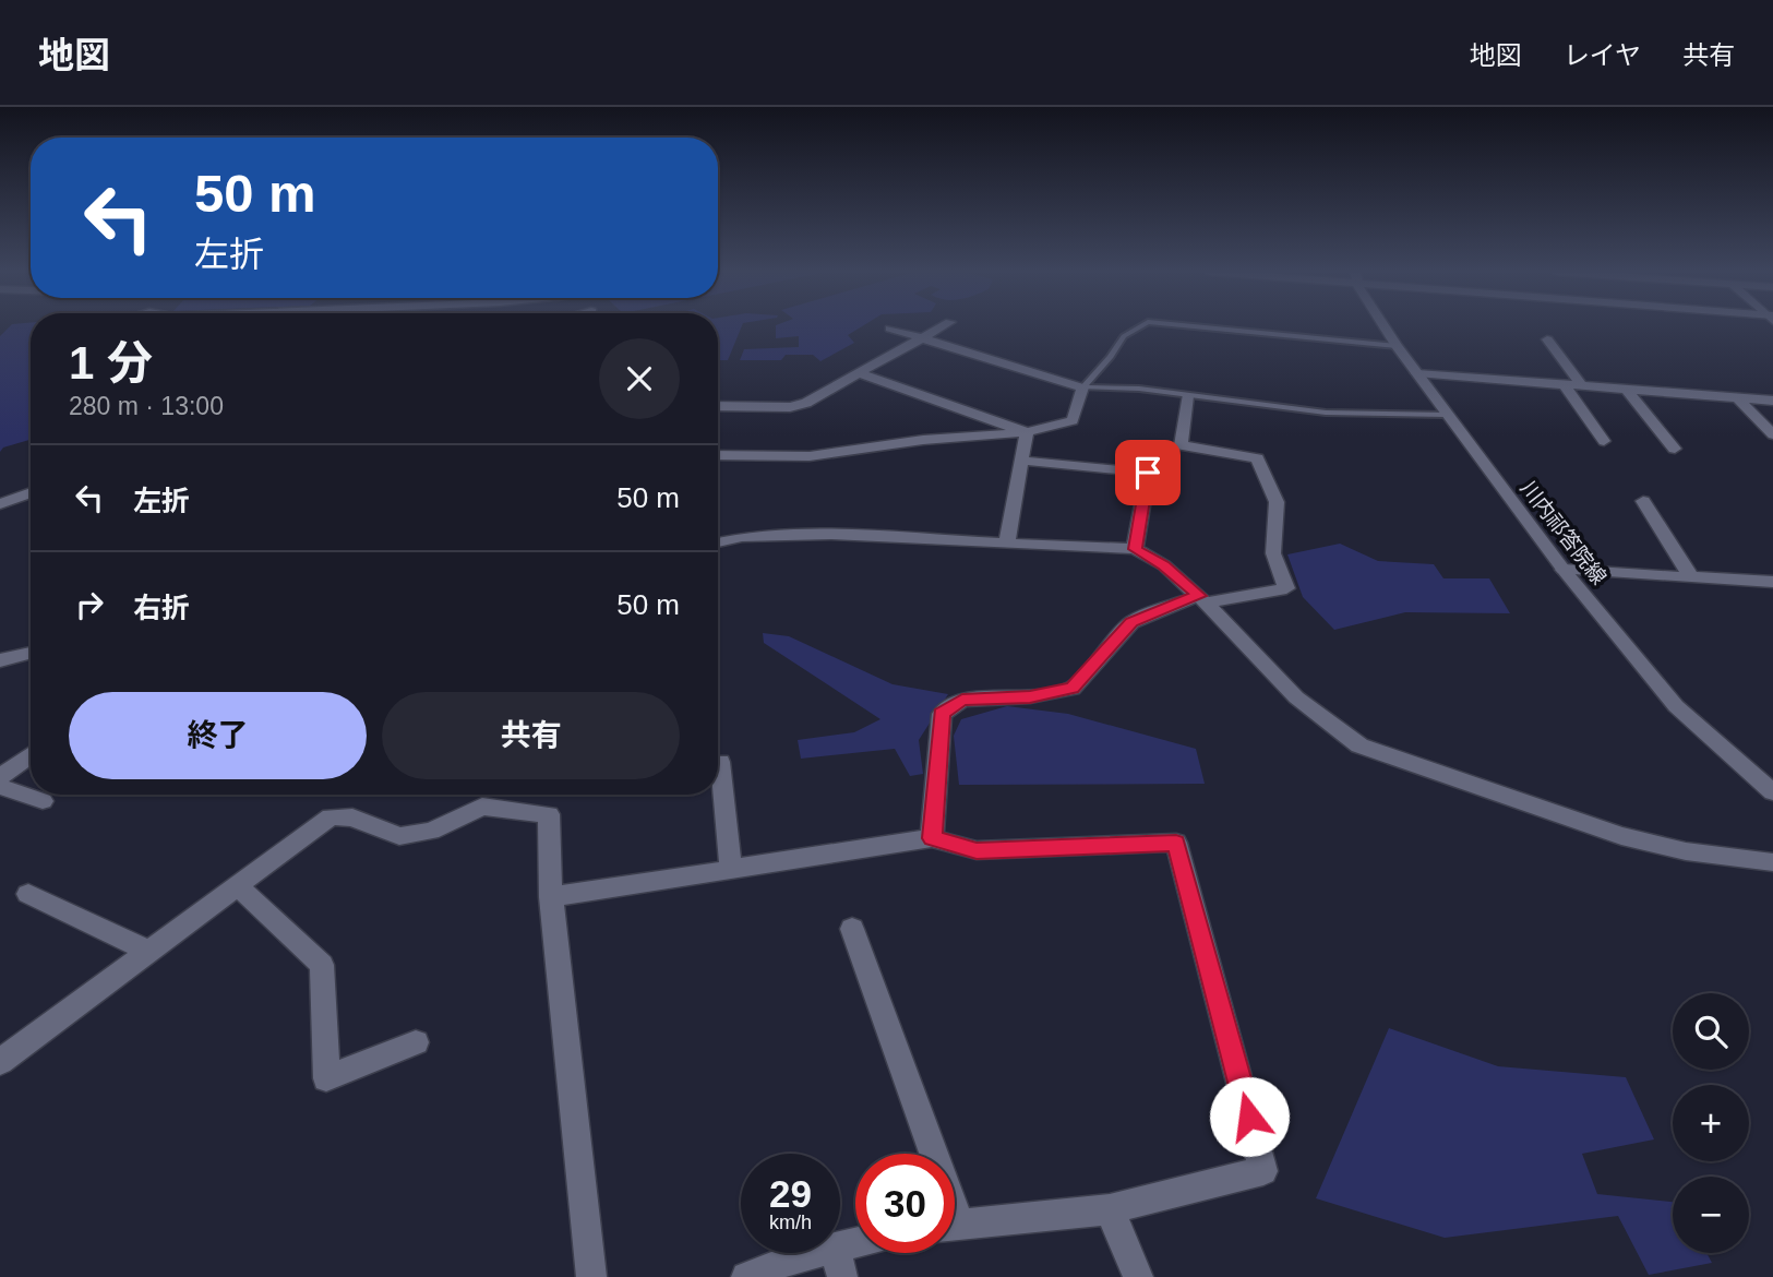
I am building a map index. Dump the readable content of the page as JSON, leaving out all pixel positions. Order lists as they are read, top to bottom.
{
  "streets": {
    "street": ["川内祁答院線"]
  },
  "page": {
    "header": "地図",
    "nav": ["地図", "レイヤ", "共有"],
    "turn": ["50 m", "左折"],
    "heading": ["1 分", "280 m · 13:00"],
    "list": [
      {
        "name": "左折",
        "value": "50 m"
      },
      {
        "name": "右折",
        "value": "50 m"
      }
    ],
    "buttons": ["終了", "共有"],
    "map_buttons": ["+", "−"],
    "speed": "29 km/h",
    "limit": "30"
  }
}
